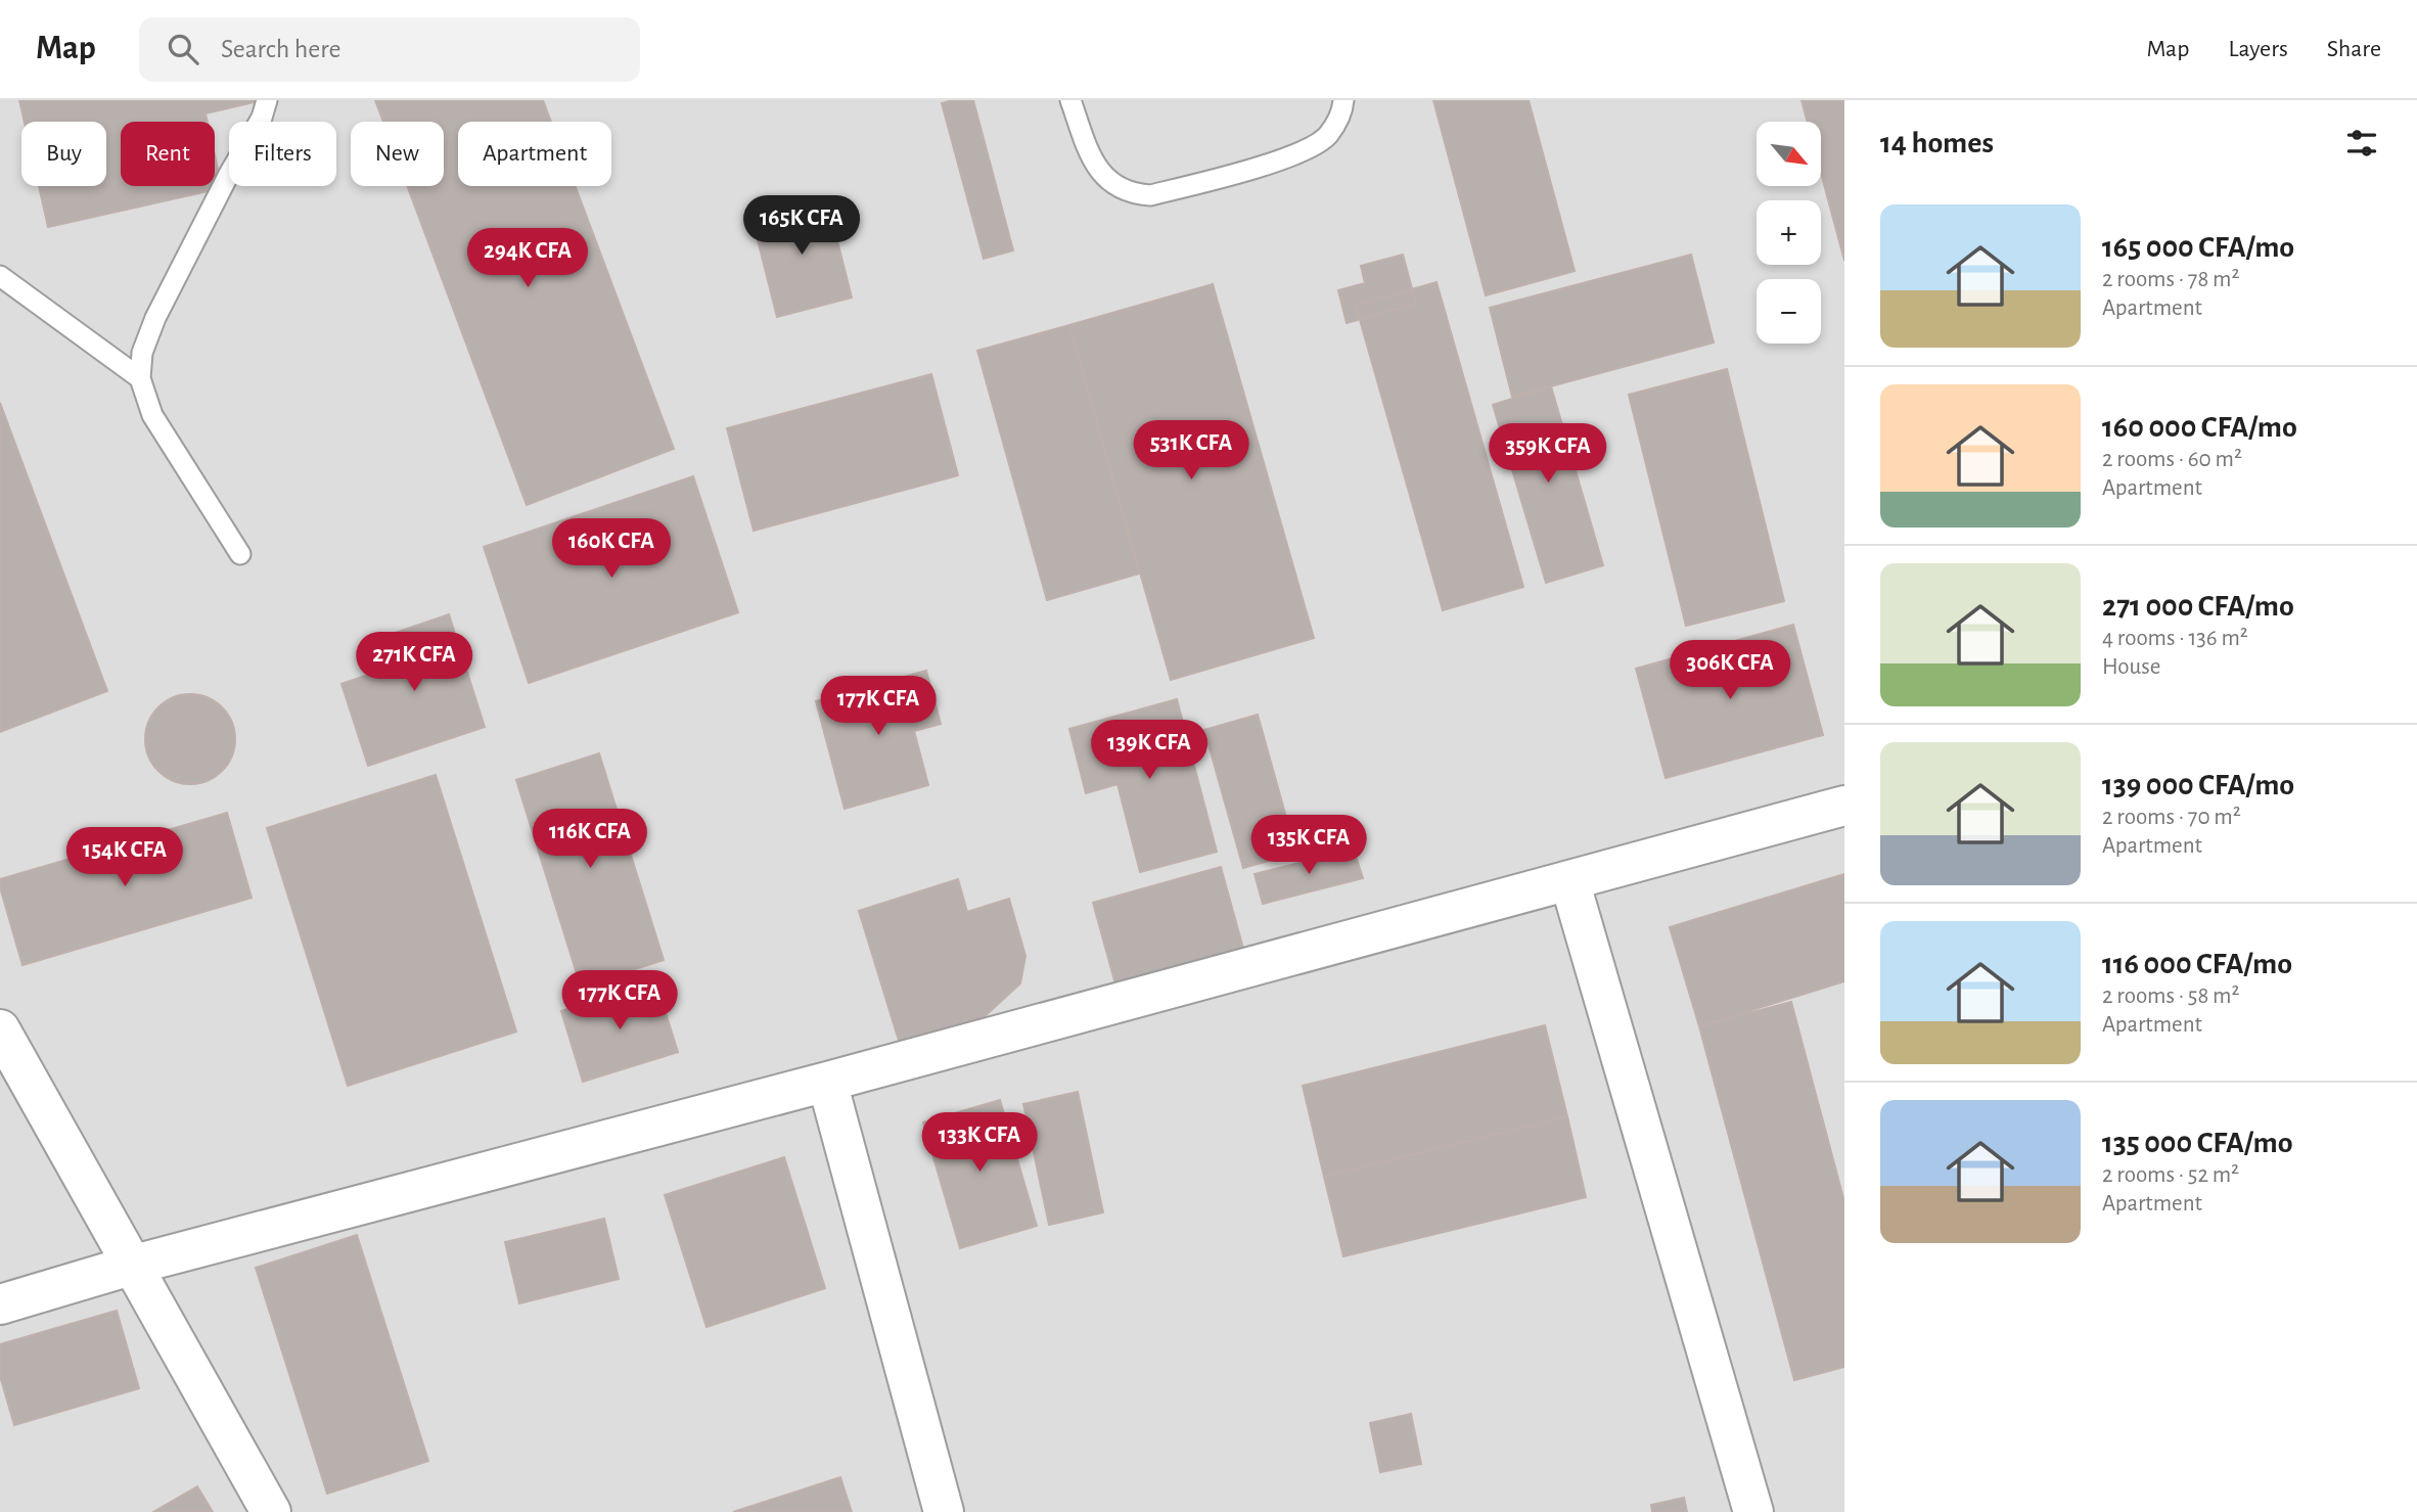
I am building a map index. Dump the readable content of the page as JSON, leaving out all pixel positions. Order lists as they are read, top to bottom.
{
  "north": "bottom right",
  "page": {
    "header": "Map",
    "search": "Search here",
    "nav": ["Map", "Layers", "Share"],
    "heading": "14 homes",
    "map_buttons": ["+", "−"],
    "chip": [
      "Buy",
      "Rent",
      "Filters",
      "New",
      "Apartment"
    ],
    "list": [
      {
        "name": "165 000 CFA/mo",
        "note": "2 rooms · 78 m² · Apartment"
      },
      {
        "name": "160 000 CFA/mo",
        "note": "2 rooms · 60 m² · Apartment"
      },
      {
        "name": "271 000 CFA/mo",
        "note": "4 rooms · 136 m² · House"
      },
      {
        "name": "139 000 CFA/mo",
        "note": "2 rooms · 70 m² · Apartment"
      },
      {
        "name": "116 000 CFA/mo",
        "note": "2 rooms · 58 m² · Apartment"
      },
      {
        "name": "135 000 CFA/mo",
        "note": "2 rooms · 52 m² · Apartment"
      }
    ],
    "price": [
      "165K CFA",
      "294K CFA",
      "531K CFA",
      "359K CFA",
      "160K CFA",
      "271K CFA",
      "306K CFA",
      "177K CFA",
      "139K CFA",
      "116K CFA",
      "135K CFA",
      "154K CFA",
      "177K CFA",
      "133K CFA"
    ]
  }
}
